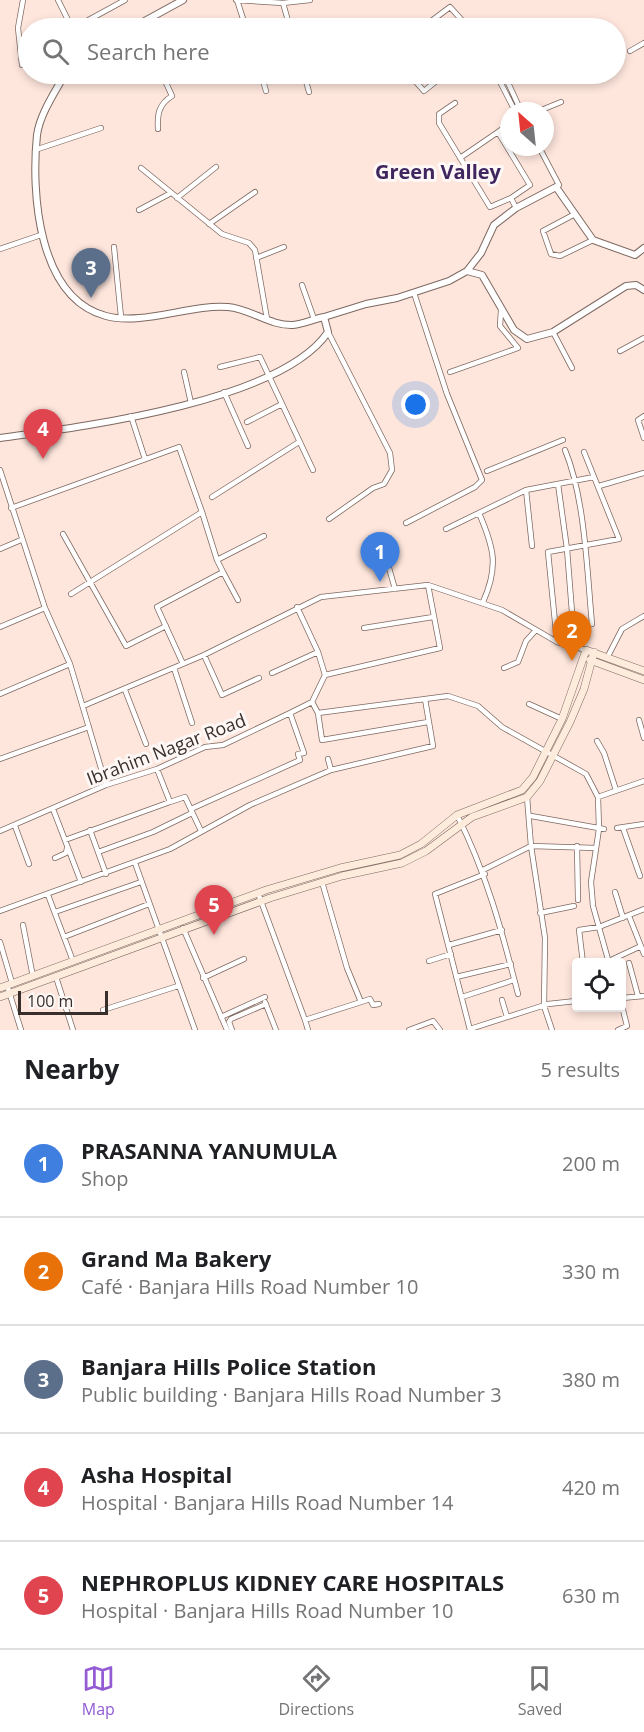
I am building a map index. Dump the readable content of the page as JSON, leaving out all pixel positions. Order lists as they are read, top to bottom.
{
  "streets": {
    "street": ["Ibrahim Nagar Road"]
  },
  "districts": ["Green Valley"],
  "scale_bar": "100 m",
  "north": "top left",
  "page": {
    "search": "Search here",
    "pins": [
      "3",
      "4",
      "1",
      "2",
      "5"
    ],
    "scale": "100 m",
    "heading": ["Nearby", "5 results"],
    "list": [
      {
        "mark": "1",
        "name": "PRASANNA YANUMULA",
        "note": "Shop",
        "value": "200 m"
      },
      {
        "mark": "2",
        "name": "Grand Ma Bakery",
        "note": "Café · Banjara Hills Road Number 10",
        "value": "330 m"
      },
      {
        "mark": "3",
        "name": "Banjara Hills Police Station",
        "note": "Public building · Banjara Hills Road Number 3",
        "value": "380 m"
      },
      {
        "mark": "4",
        "name": "Asha Hospital",
        "note": "Hospital · Banjara Hills Road Number 14",
        "value": "420 m"
      },
      {
        "mark": "5",
        "name": "NEPHROPLUS KIDNEY CARE HOSPITALS",
        "note": "Hospital · Banjara Hills Road Number 10",
        "value": "630 m"
      }
    ],
    "nav": ["Map", "Directions", "Saved"]
  }
}
